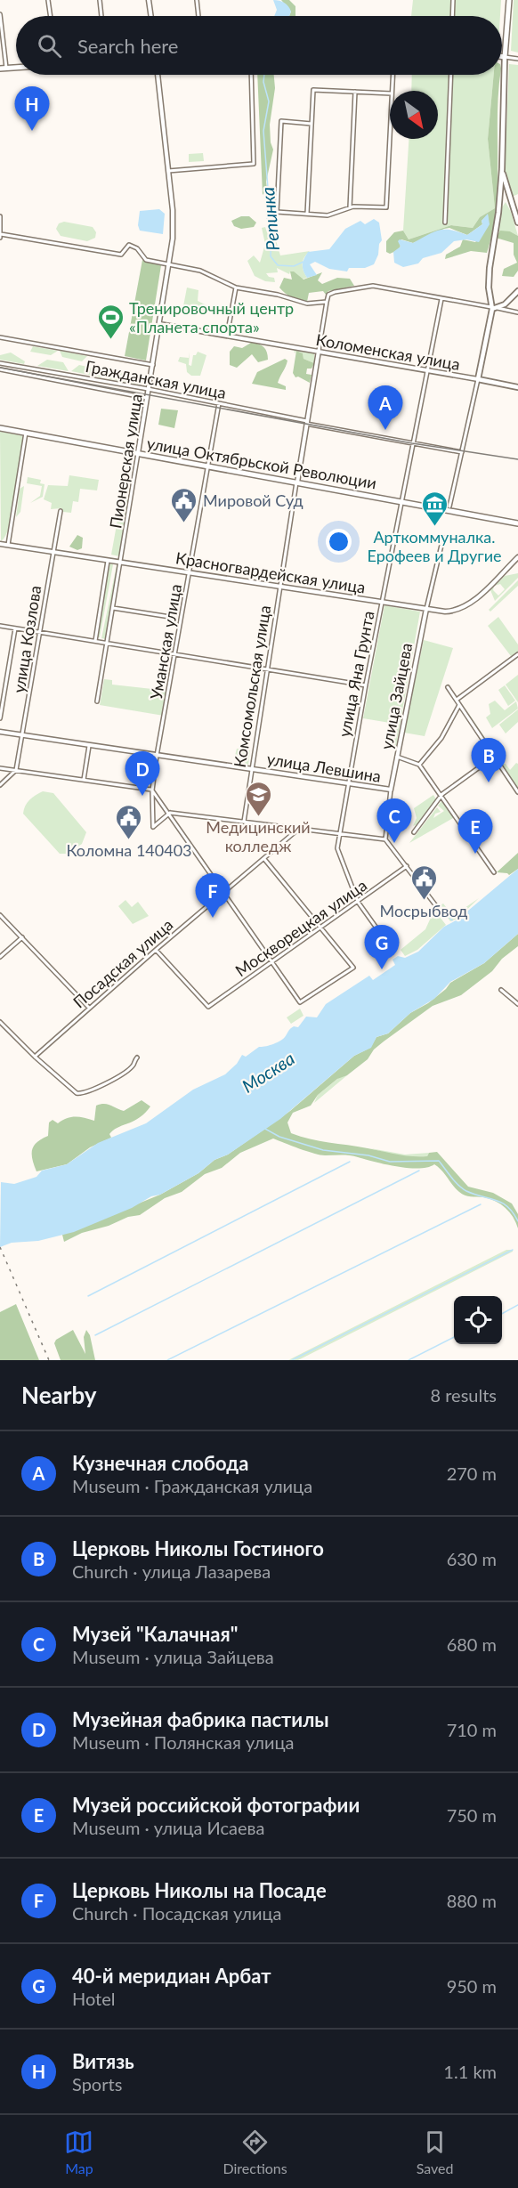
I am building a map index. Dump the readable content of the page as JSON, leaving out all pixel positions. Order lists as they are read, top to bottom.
{
  "streets": {
    "main road": ["Коломенская улица", "улица Октябрьской Революции"],
    "street": [
      "Гражданская улица",
      "Пионерская улица",
      "Красногвардейская улица",
      "улица Козлова",
      "Уманская улица",
      "улица Яна Грунта",
      "Комсомольская улица",
      "улица Зайцева",
      "улица Левшина",
      "Москворецкая улица",
      "Посадская улица"
    ]
  },
  "crossings": [
    ["Коломенская улица", "Пионерская улица"],
    ["Коломенская улица", "улица Яна Грунта"],
    ["Коломенская улица", "Комсомольская улица"],
    ["Гражданская улица", "Пионерская улица"],
    ["Гражданская улица", "Уманская улица"],
    ["Гражданская улица", "улица Яна Грунта"],
    ["Гражданская улица", "Комсомольская улица"],
    ["Пионерская улица", "улица Октябрьской Революции"],
    ["Пионерская улица", "Красногвардейская улица"],
    ["улица Октябрьской Революции", "Уманская улица"],
    ["улица Октябрьской Революции", "улица Яна Грунта"],
    ["улица Октябрьской Революции", "Комсомольская улица"],
    ["Красногвардейская улица", "улица Козлова"],
    ["Красногвардейская улица", "Уманская улица"],
    ["Красногвардейская улица", "улица Яна Грунта"],
    ["Красногвардейская улица", "Комсомольская улица"],
    ["Красногвардейская улица", "улица Зайцева"],
    ["улица Козлова", "улица Левшина"],
    ["Уманская улица", "улица Левшина"],
    ["улица Яна Грунта", "улица Левшина"],
    ["улица Яна Грунта", "Москворецкая улица"],
    ["Комсомольская улица", "улица Левшина"],
    ["улица Зайцева", "улица Левшина"],
    ["Москворецкая улица", "Посадская улица"]
  ],
  "water": ["Репинка", "Москва"],
  "places": {
    "sports": ["Тренировочный центр «Планета спорта»"],
    "public building": ["Мировой Суд", "Коломна 140403", "Мосрыбвод"],
    "museum": ["Арткоммуналка. Ерофеев и Другие"],
    "school or university": ["Медицинский колледж"]
  },
  "north": "bottom right",
  "page": {
    "search": "Search here",
    "pins": [
      "H",
      "A",
      "B",
      "D",
      "C",
      "E",
      "F",
      "G"
    ],
    "heading": ["Nearby", "8 results"],
    "list": [
      {
        "mark": "A",
        "name": "Кузнечная слобода",
        "note": "Museum · Гражданская улица",
        "value": "270 m"
      },
      {
        "mark": "B",
        "name": "Церковь Николы Гостиного",
        "note": "Church · улица Лазарева",
        "value": "630 m"
      },
      {
        "mark": "C",
        "name": "Музей \"Калачная\"",
        "note": "Museum · улица Зайцева",
        "value": "680 m"
      },
      {
        "mark": "D",
        "name": "Музейная фабрика пастилы",
        "note": "Museum · Полянская улица",
        "value": "710 m"
      },
      {
        "mark": "E",
        "name": "Музей российской фотографии",
        "note": "Museum · улица Исаева",
        "value": "750 m"
      },
      {
        "mark": "F",
        "name": "Церковь Николы на Посаде",
        "note": "Church · Посадская улица",
        "value": "880 m"
      },
      {
        "mark": "G",
        "name": "40-й меридиан Арбат",
        "note": "Hotel",
        "value": "950 m"
      },
      {
        "mark": "H",
        "name": "Витязь",
        "note": "Sports",
        "value": "1.1 km"
      }
    ],
    "nav": ["Map", "Directions", "Saved"]
  }
}
